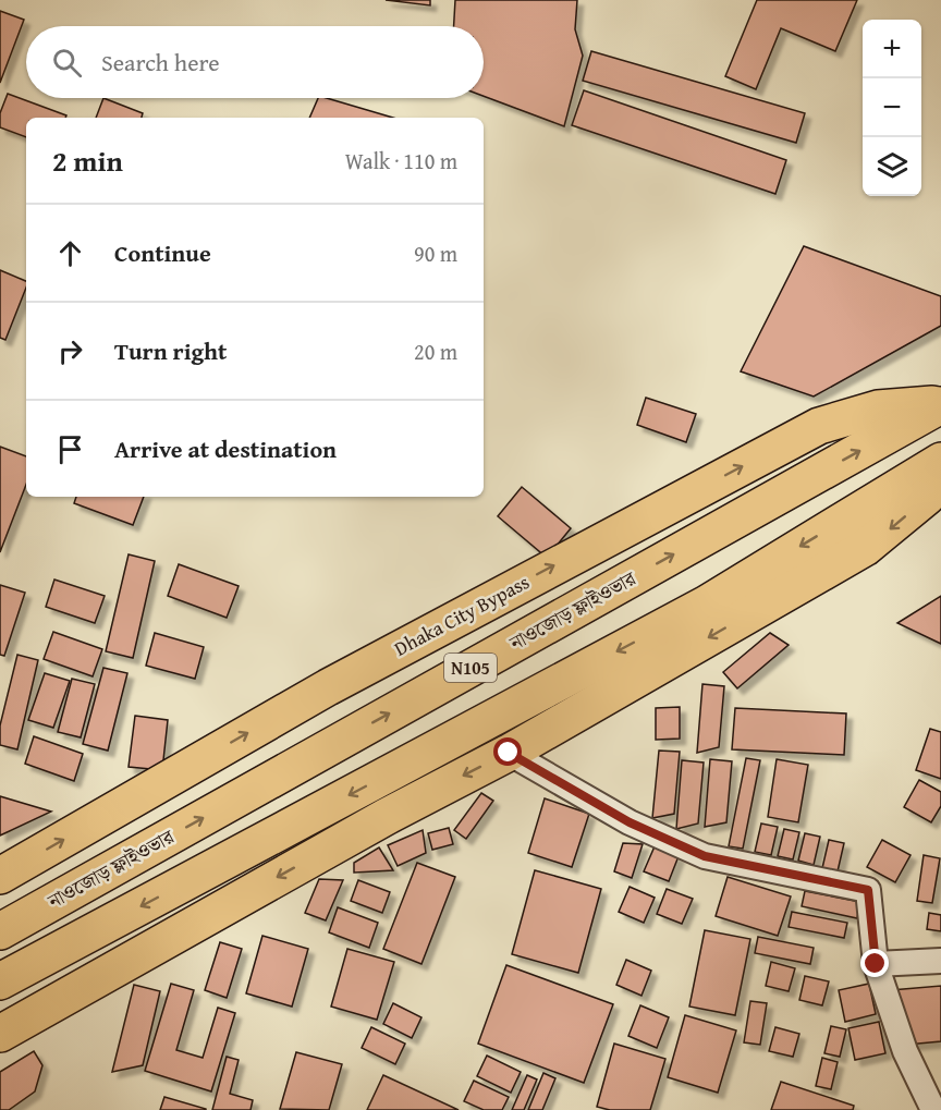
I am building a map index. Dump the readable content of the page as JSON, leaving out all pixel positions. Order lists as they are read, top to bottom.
{
  "streets": {
    "highway": ["নাওজোড় ফ্লাইওভার", "Dhaka City Bypass", "N105"]
  },
  "crossings": [
    ["নাওজোড় ফ্লাইওভার", "Dhaka City Bypass"]
  ],
  "page": {
    "map_buttons": ["+", "−"],
    "search": "Search here",
    "heading": ["2 min", "Walk · 110 m"],
    "list": [
      ["Continue", "90 m"],
      ["Turn right", "20 m"],
      "Arrive at destination"
    ]
  }
}
